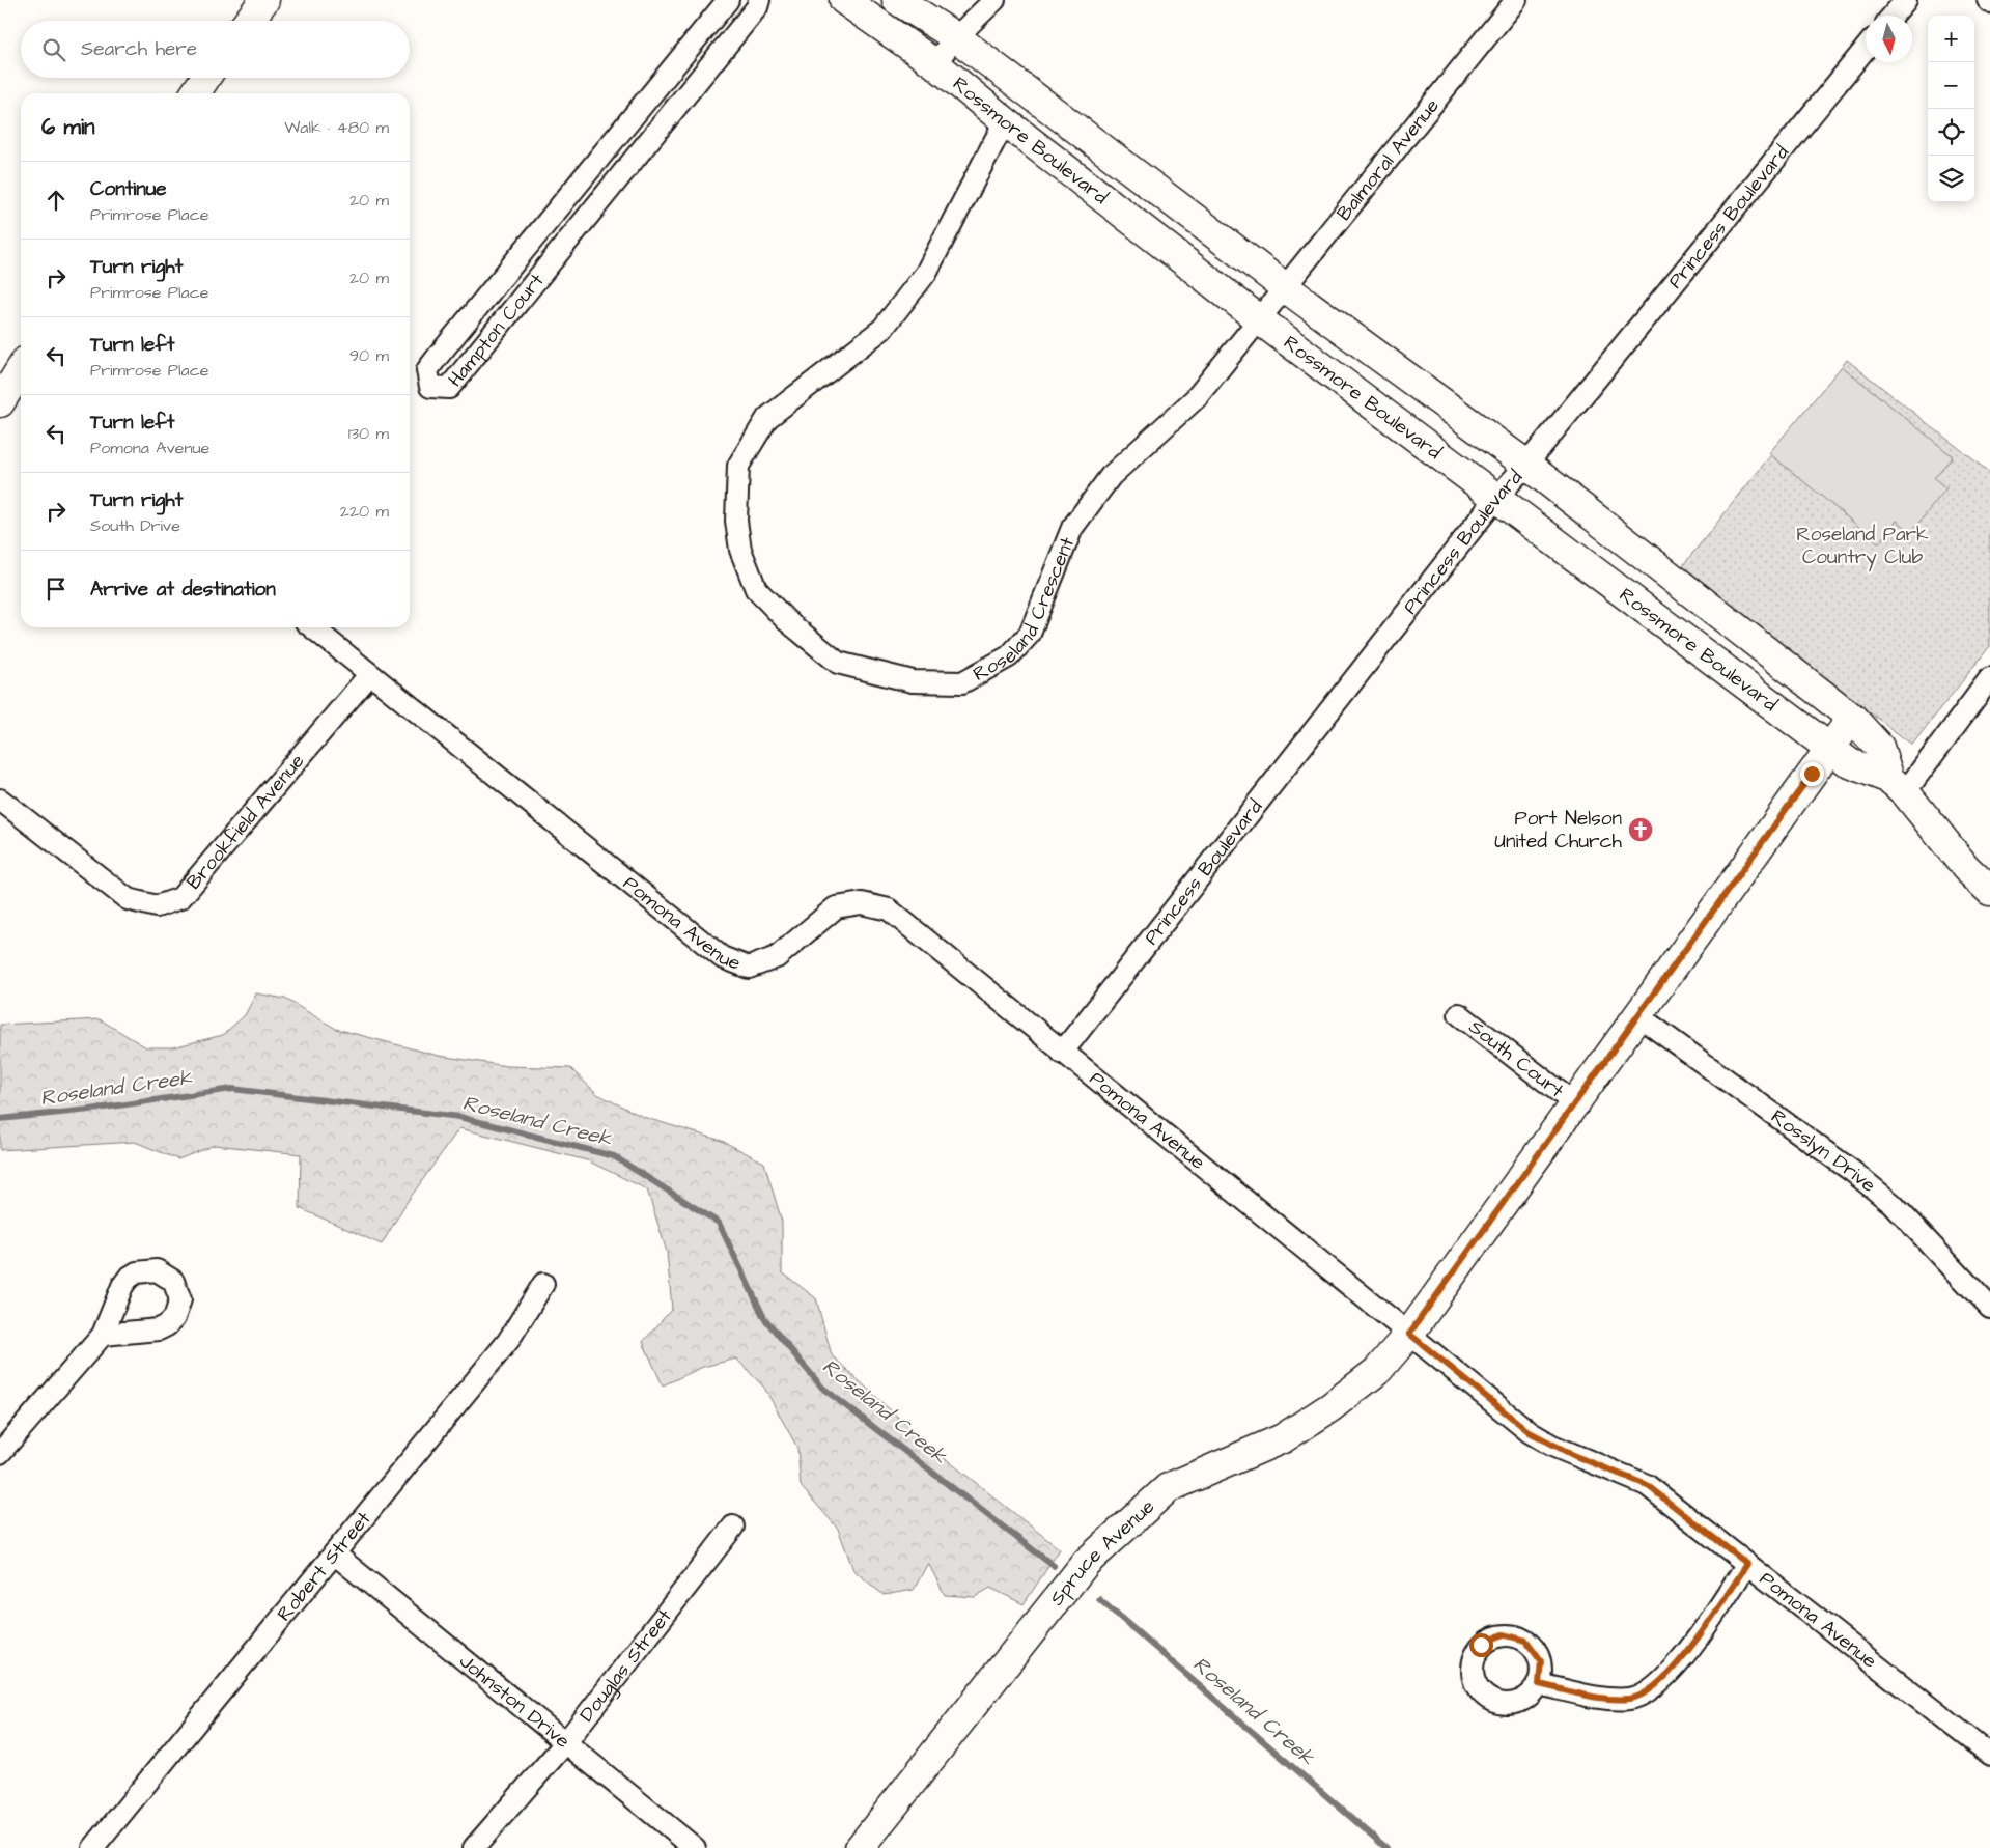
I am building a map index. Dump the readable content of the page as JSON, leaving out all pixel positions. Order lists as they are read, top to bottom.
{
  "streets": {
    "street": [
      "Rossmore Boulevard",
      "Balmoral Avenue",
      "Princess Boulevard",
      "Hampton Court",
      "Roseland Crescent",
      "Brookfield Avenue",
      "Pomona Avenue",
      "South Court",
      "Rosslyn Drive",
      "Spruce Avenue",
      "Robert Street",
      "Douglas Street",
      "Johnston Drive"
    ]
  },
  "crossings": [
    ["Rossmore Boulevard", "Balmoral Avenue"],
    ["Rossmore Boulevard", "Princess Boulevard"],
    ["Rossmore Boulevard", "Roseland Crescent"],
    ["Rossmore Boulevard", "Spruce Avenue"],
    ["Balmoral Avenue", "Roseland Crescent"],
    ["Princess Boulevard", "Pomona Avenue"],
    ["Brookfield Avenue", "Pomona Avenue"],
    ["Pomona Avenue", "Spruce Avenue"],
    ["South Court", "Spruce Avenue"],
    ["Rosslyn Drive", "Spruce Avenue"],
    ["Robert Street", "Johnston Drive"],
    ["Douglas Street", "Johnston Drive"]
  ],
  "water": ["Roseland Creek"],
  "parks": ["Roseland Park Country Club"],
  "places": {
    "church": ["Port Nelson United Church"]
  },
  "north": "bottom",
  "page": {
    "map_buttons": ["+", "−"],
    "search": "Search here",
    "heading": ["6 min", "Walk · 480 m"],
    "list": [
      ["Continue", "Primrose Place", "20 m"],
      ["Turn right", "Primrose Place", "20 m"],
      ["Turn left", "Primrose Place", "90 m"],
      ["Turn left", "Pomona Avenue", "130 m"],
      ["Turn right", "South Drive", "220 m"],
      "Arrive at destination"
    ]
  }
}
